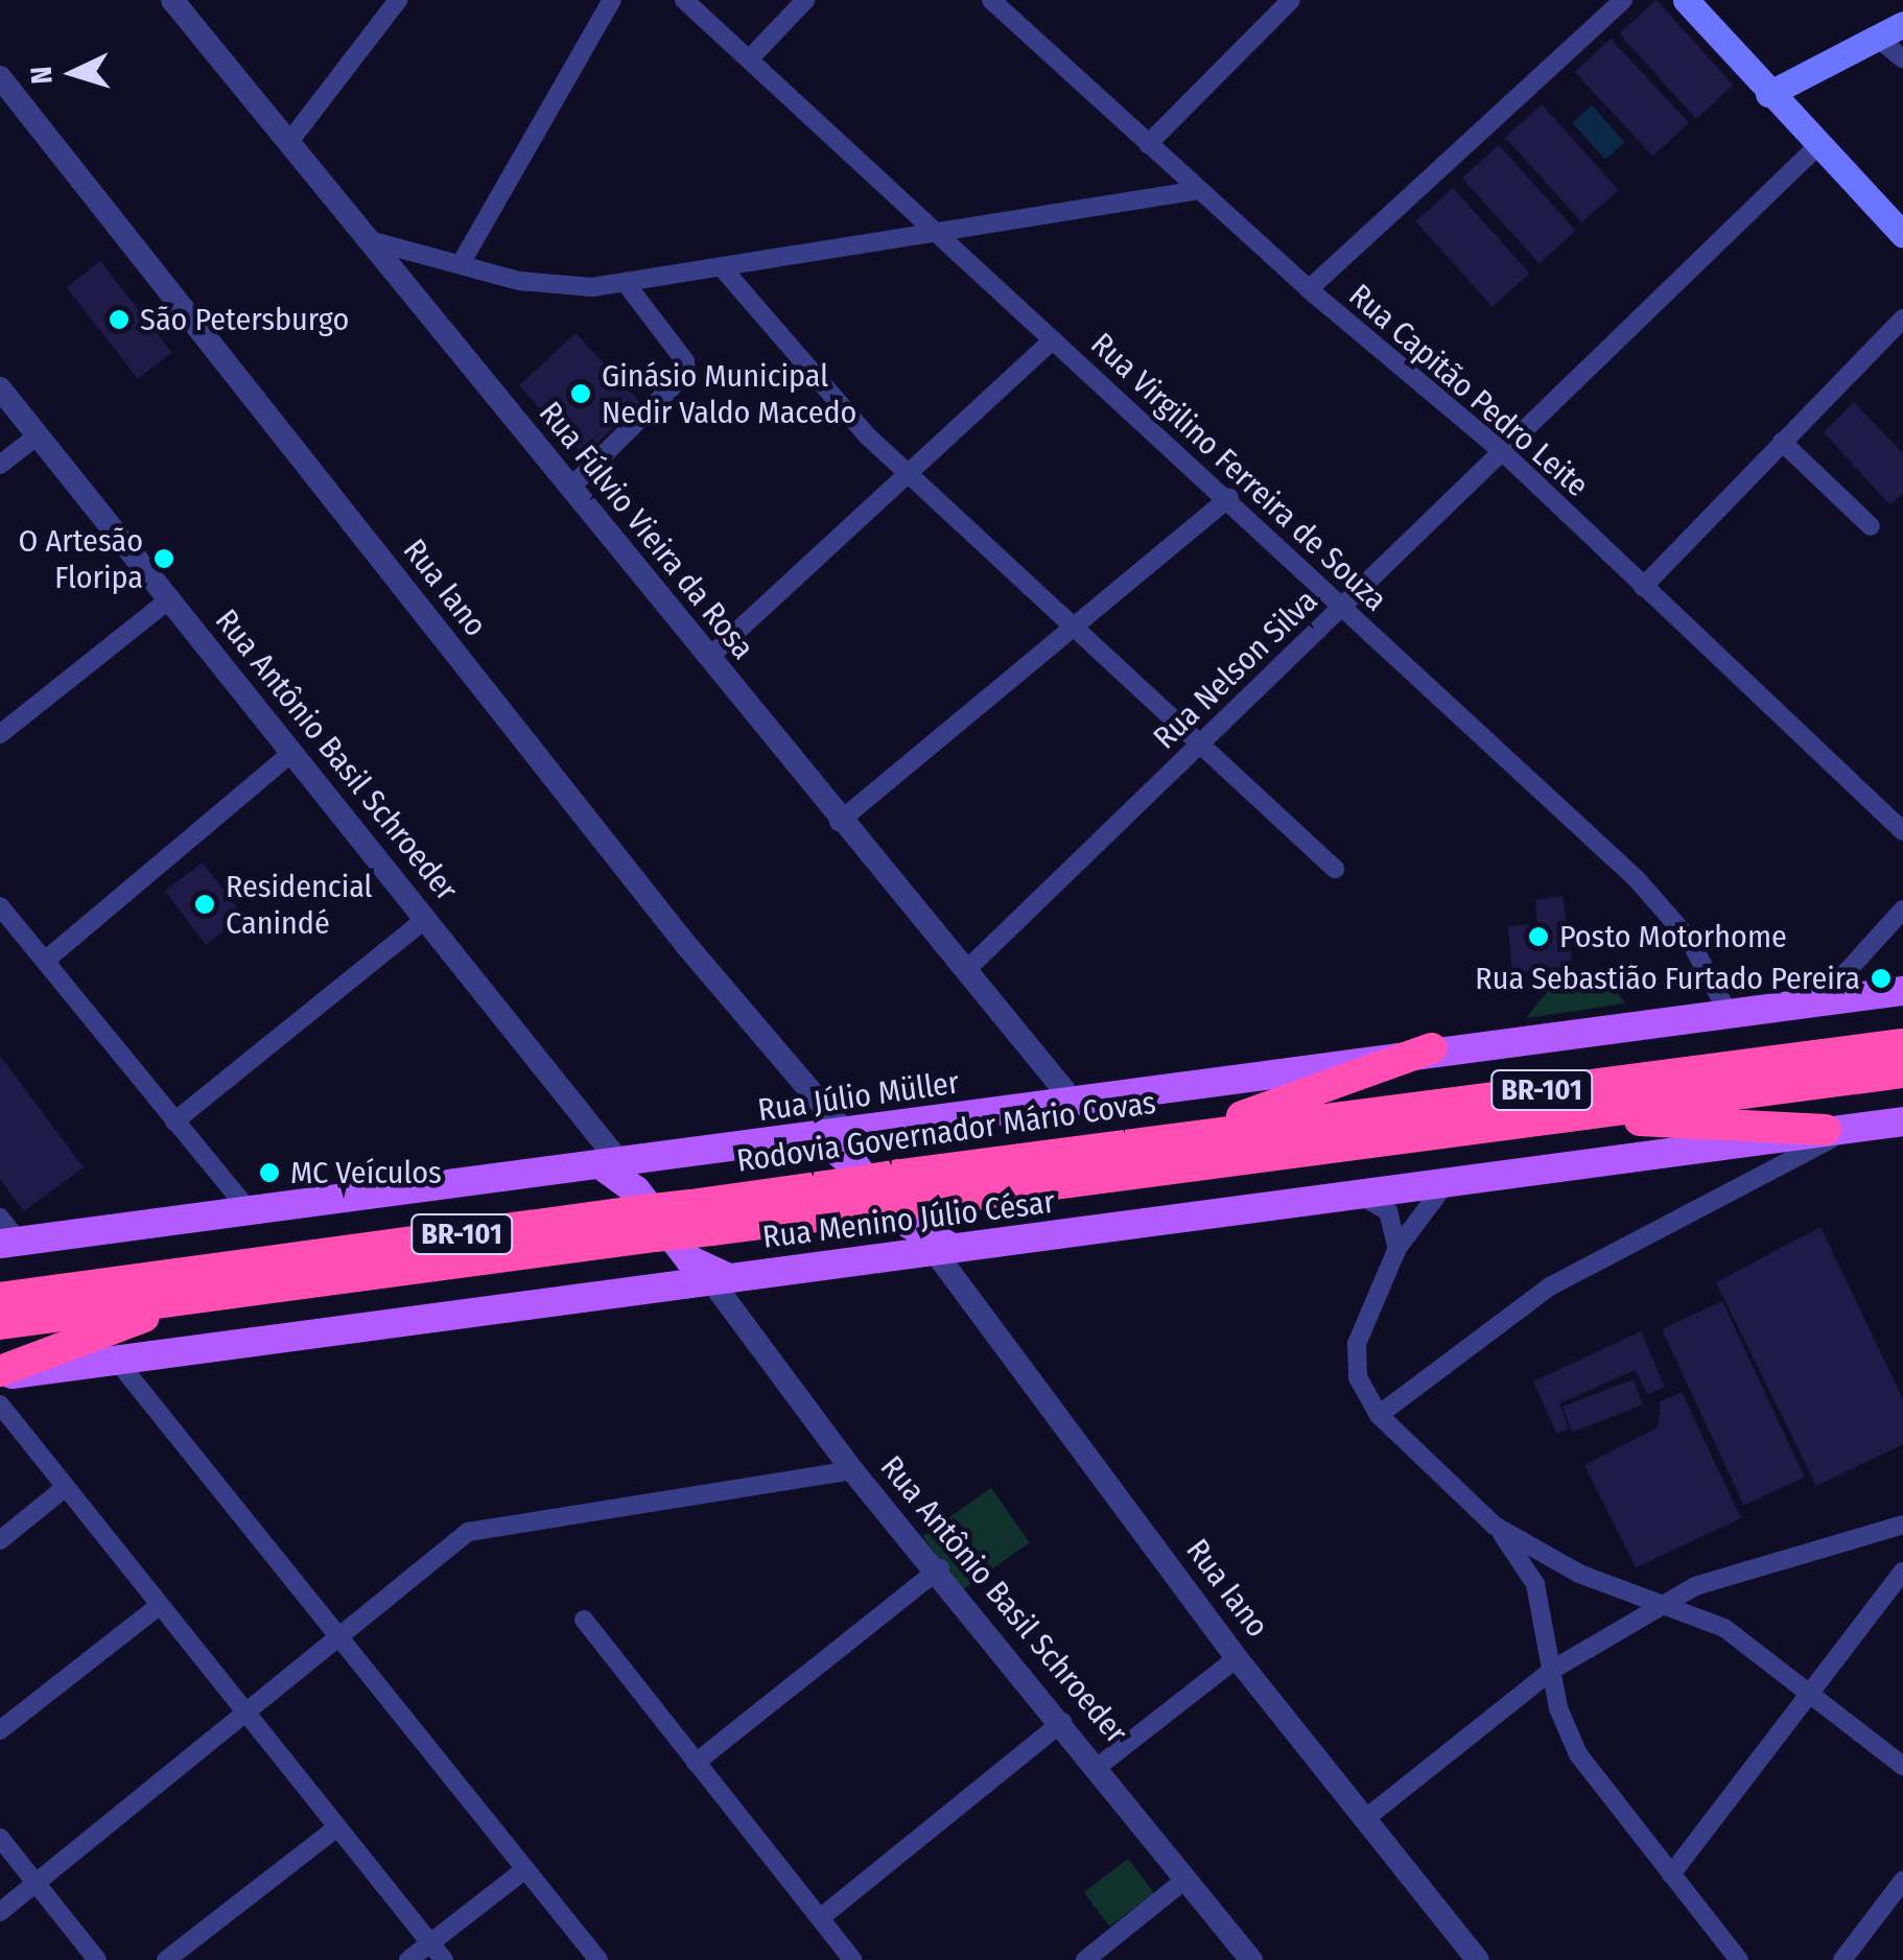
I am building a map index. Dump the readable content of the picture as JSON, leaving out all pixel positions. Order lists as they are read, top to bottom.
{
  "streets": {
    "highway": ["BR-101", "Rodovia Governador Mário Covas"],
    "main road": [
      "Rua Iano",
      "Rua Antônio Basil Schroeder",
      "Rua Júlio Müller",
      "Rua Menino Júlio César"
    ],
    "street": [
      "Rua Capitão Pedro Leite",
      "Rua Virgilino Ferreira de Souza",
      "Rua Fúlvio Vieira da Rosa",
      "Rua Nelson Silva"
    ]
  },
  "crossings": [
    ["Rua Capitão Pedro Leite", "Rua Nelson Silva"],
    ["Rua Virgilino Ferreira de Souza", "Rua Nelson Silva"],
    ["Rua Virgilino Ferreira de Souza", "Rua Júlio Müller"],
    ["Rua Fúlvio Vieira da Rosa", "Rua Nelson Silva"],
    ["Rua Fúlvio Vieira da Rosa", "Rua Júlio Müller"],
    ["Rua Iano", "Rua Júlio Müller"],
    ["Rua Iano", "Rodovia Governador Mário Covas"],
    ["Rua Iano", "Rua Menino Júlio César"],
    ["Rua Antônio Basil Schroeder", "Rua Júlio Müller"],
    ["Rua Antônio Basil Schroeder", "Rodovia Governador Mário Covas"],
    ["Rua Antônio Basil Schroeder", "Rua Menino Júlio César"]
  ],
  "places": [
    "São Petersburgo",
    "Ginásio Municipal Nedir Valdo Macedo",
    "O Artesão Floripa",
    "Residencial Canindé",
    "Posto Motorhome",
    "Rua Sebastião Furtado Pereira",
    "MC Veículos"
  ],
  "north": "left"
}
